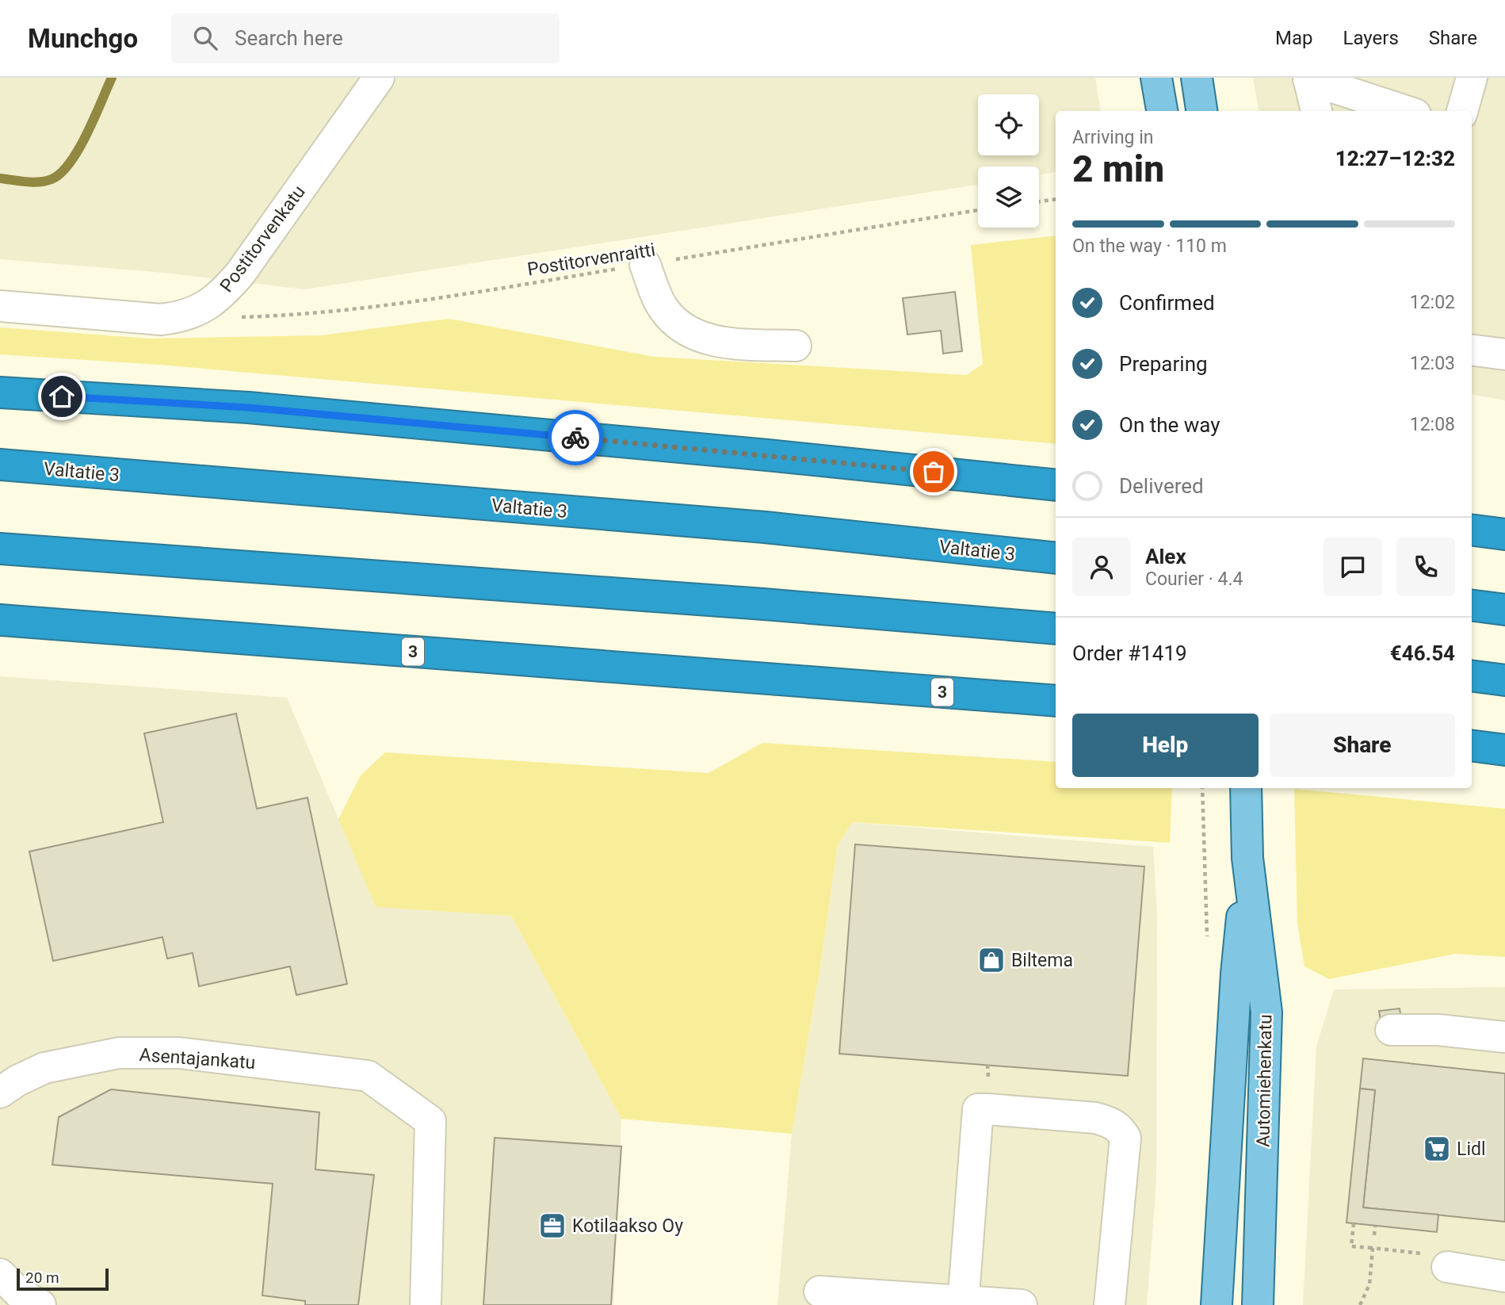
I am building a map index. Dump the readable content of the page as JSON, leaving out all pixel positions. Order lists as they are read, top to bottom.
{
  "streets": {
    "highway": ["Valtatie 3", "3"],
    "main road": ["Automiehenkatu"],
    "street": ["Postitorvenkatu", "Asentajankatu"],
    "path": ["Postitorvenraitti"]
  },
  "crossings": [
    ["Postitorvenkatu", "Postitorvenraitti"]
  ],
  "places": {
    "shop": ["Biltema"],
    "supermarket": ["Lidl"],
    "office": ["Kotilaakso Oy"]
  },
  "scale_bar": "20 m",
  "page": {
    "header": "Munchgo",
    "search": "Search here",
    "nav": ["Map", "Layers", "Share"],
    "heading": ["2 min", "Arriving in", "12:27–12:32"],
    "panel": [
      "Alex",
      "Courier · 4.4",
      "Order #1419",
      "€46.54"
    ],
    "bar": "On the way · 110 m",
    "list": [
      ["Confirmed", "12:02"],
      ["Preparing", "12:03"],
      ["On the way", "12:08"],
      "Delivered"
    ],
    "buttons": ["Help", "Share"],
    "scale": "20 m"
  }
}
